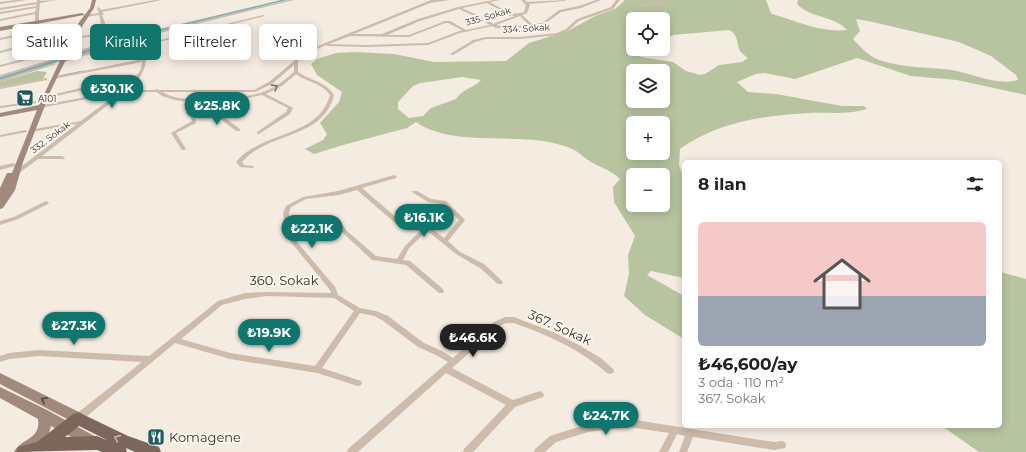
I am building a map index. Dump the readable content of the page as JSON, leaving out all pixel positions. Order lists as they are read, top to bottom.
{
  "streets": {
    "street": [
      "335. Sokak",
      "334. Sokak",
      "332. Sokak",
      "360. Sokak",
      "367. Sokak"
    ]
  },
  "crossings": [
    ["360. Sokak", "367. Sokak"]
  ],
  "places": {
    "supermarket": ["A101"],
    "restaurant": ["Komagene"]
  },
  "page": {
    "map_buttons": ["+", "−"],
    "chip": [
      "Satılık",
      "Kiralık",
      "Filtreler",
      "Yeni"
    ],
    "price": [
      "₺30.1K",
      "₺25.8K",
      "₺16.1K",
      "₺22.1K",
      "₺27.3K",
      "₺19.9K",
      "₺46.6K",
      "₺24.7K"
    ],
    "heading": "8 ilan",
    "list": [
      {
        "name": "₺46,600/ay",
        "note": "3 oda · 110 m² · 367. Sokak"
      }
    ]
  }
}
